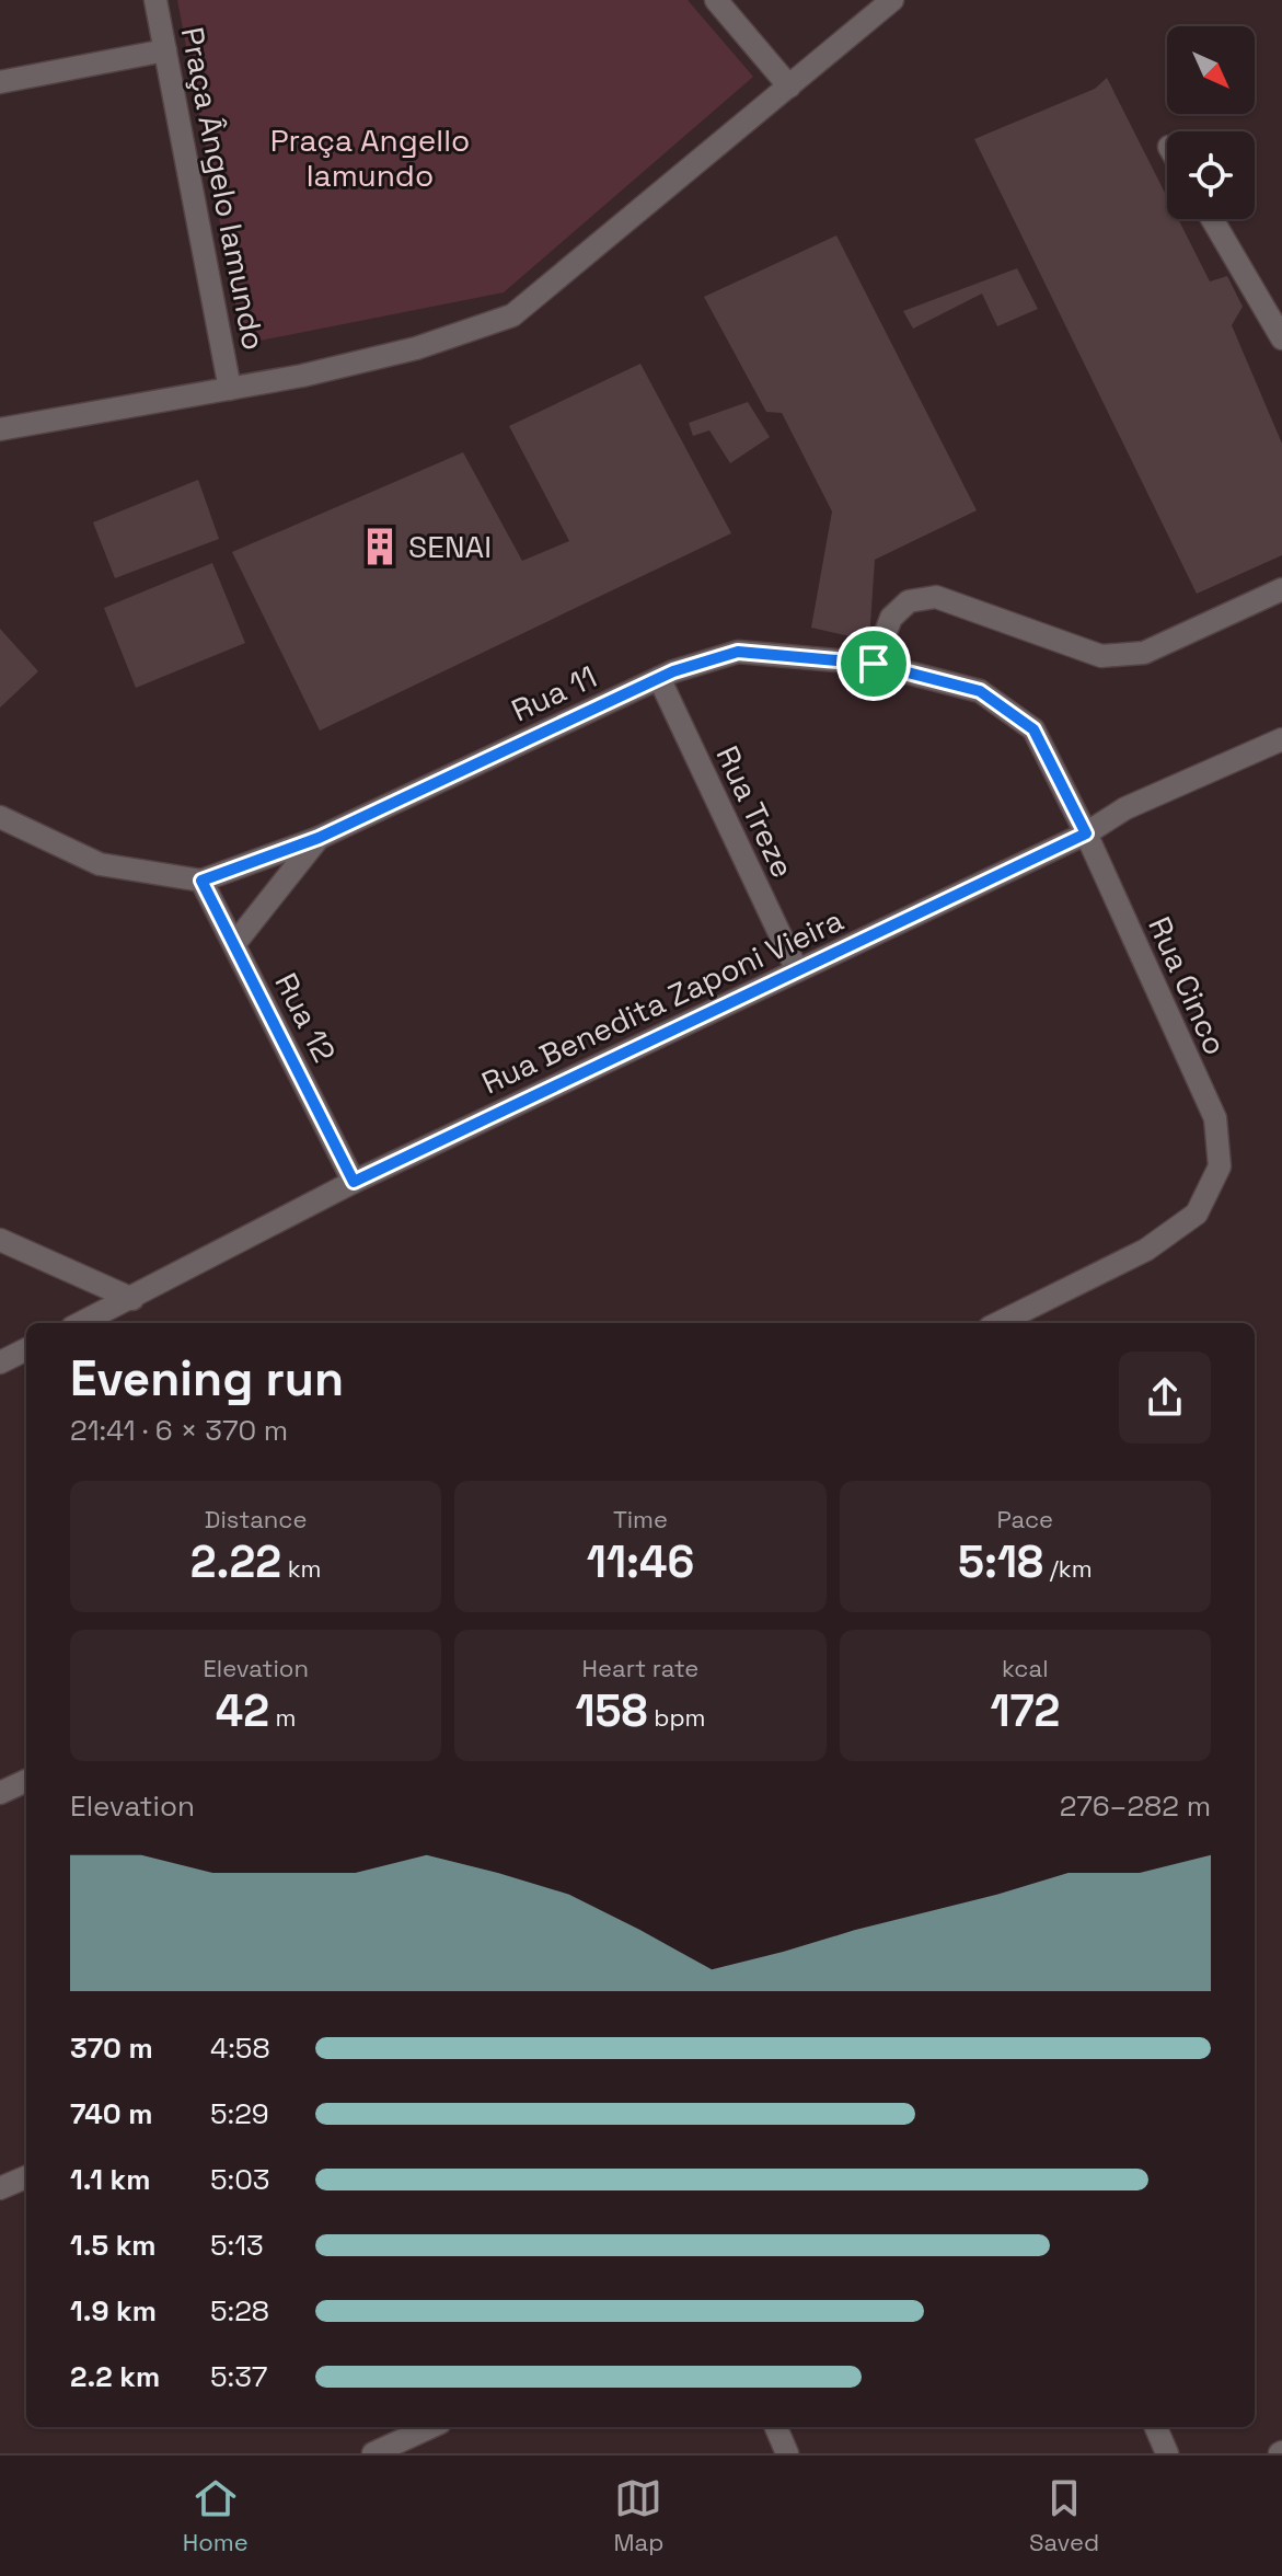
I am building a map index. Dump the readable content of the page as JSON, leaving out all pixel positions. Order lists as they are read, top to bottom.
{
  "streets": {
    "street": [
      "Praça Ângelo Iamundo",
      "Rua 11",
      "Rua Treze",
      "Rua Cinco",
      "Rua Benedita Zaponi Vieira",
      "Rua 12"
    ]
  },
  "crossings": [
    ["Rua 11", "Rua Treze"],
    ["Rua 11", "Rua Cinco"],
    ["Rua 11", "Rua Benedita Zaponi Vieira"],
    ["Rua 11", "Rua 12"],
    ["Rua Treze", "Rua Benedita Zaponi Vieira"],
    ["Rua Cinco", "Rua Benedita Zaponi Vieira"],
    ["Rua Benedita Zaponi Vieira", "Rua 12"]
  ],
  "parks": ["Praça Angello Iamundo"],
  "places": {
    "building": ["SENAI"]
  },
  "north": "bottom right",
  "page": {
    "heading": ["Evening run", "21:41 · 6 × 370 m"],
    "stats": [
      ["Distance", "2.22 km"],
      ["Time", "11:46"],
      ["Pace", "5:18 /km"],
      ["Elevation", "42 m"],
      ["Heart rate", "158 bpm"],
      ["kcal", "172"]
    ],
    "chart": ["Elevation", "276–282 m"],
    "list": [
      {
        "name": "370 m",
        "note": "4:58"
      },
      {
        "name": "740 m",
        "note": "5:29"
      },
      {
        "name": "1.1 km",
        "note": "5:03"
      },
      {
        "name": "1.5 km",
        "note": "5:13"
      },
      {
        "name": "1.9 km",
        "note": "5:28"
      },
      {
        "name": "2.2 km",
        "note": "5:37"
      }
    ],
    "tabs": ["Home", "Map", "Saved"]
  }
}
